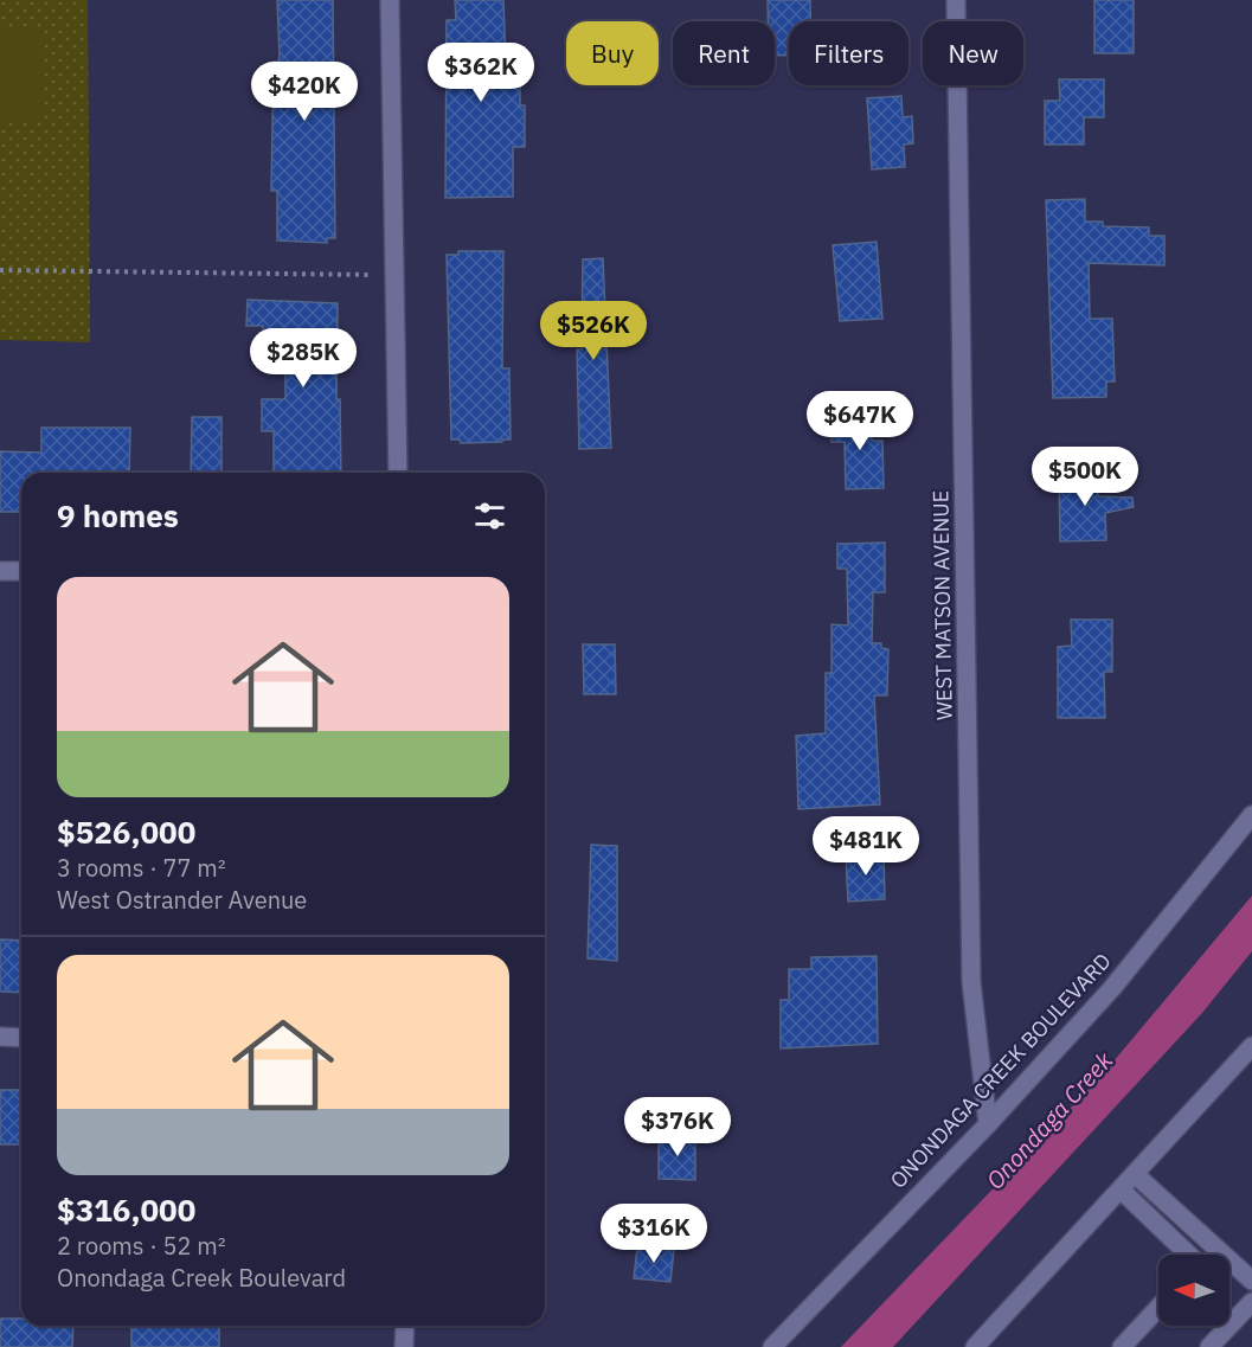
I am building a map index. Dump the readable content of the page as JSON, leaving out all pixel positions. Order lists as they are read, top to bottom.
{
  "streets": {
    "street": ["WEST MATSON AVENUE", "ONONDAGA CREEK BOULEVARD"]
  },
  "crossings": [
    ["WEST MATSON AVENUE", "ONONDAGA CREEK BOULEVARD"]
  ],
  "water": ["Onondaga Creek"],
  "north": "left",
  "page": {
    "chip": [
      "Buy",
      "Rent",
      "Filters",
      "New"
    ],
    "price": [
      "$362K",
      "$420K",
      "$526K",
      "$285K",
      "$647K",
      "$500K",
      "$481K",
      "$376K",
      "$316K"
    ],
    "heading": "9 homes",
    "list": [
      {
        "name": "$526,000",
        "note": "3 rooms · 77 m² · West Ostrander Avenue"
      },
      {
        "name": "$316,000",
        "note": "2 rooms · 52 m² · Onondaga Creek Boulevard"
      }
    ]
  }
}
